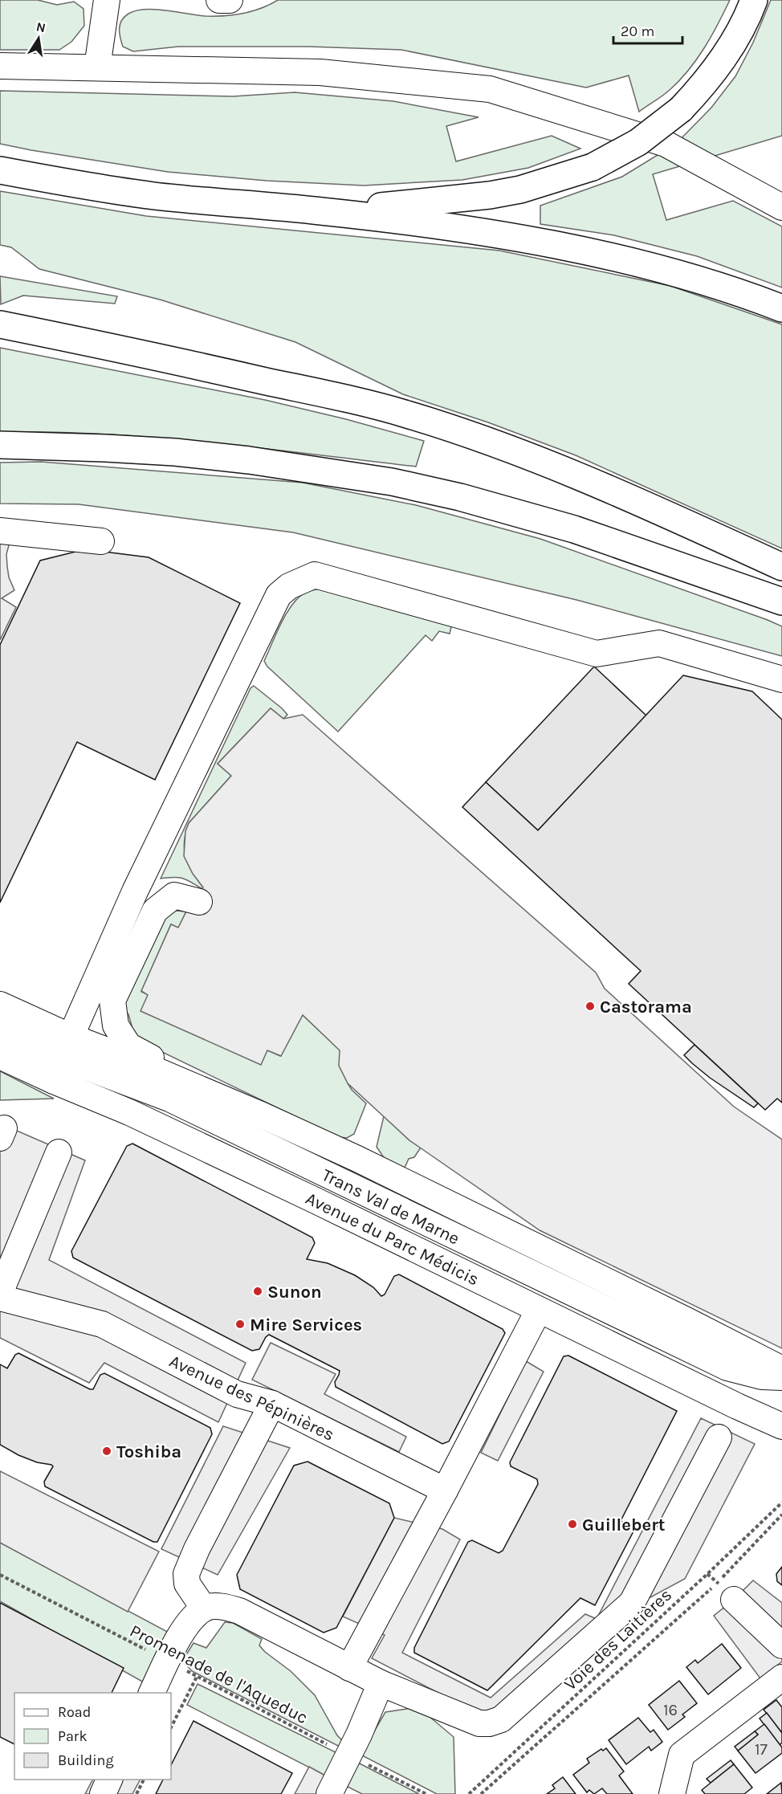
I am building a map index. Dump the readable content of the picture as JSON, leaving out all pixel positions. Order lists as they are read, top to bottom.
{
  "streets": {
    "street": ["Trans Val de Marne", "Avenue du Parc Médicis", "Avenue des Pépinières"],
    "path": ["Voie des Laitières", "Promenade de l'Aqueduc"]
  },
  "crossings": [
    ["Trans Val de Marne", "Avenue du Parc Médicis"]
  ],
  "places": [
    "Castorama",
    "Sunon",
    "Mire Services",
    "Toshiba",
    "Guillebert"
  ],
  "house_numbers": ["16", "17"],
  "legend": ["Road", "Park", "Building"],
  "scale_bar": "20 m",
  "north": "top"
}
